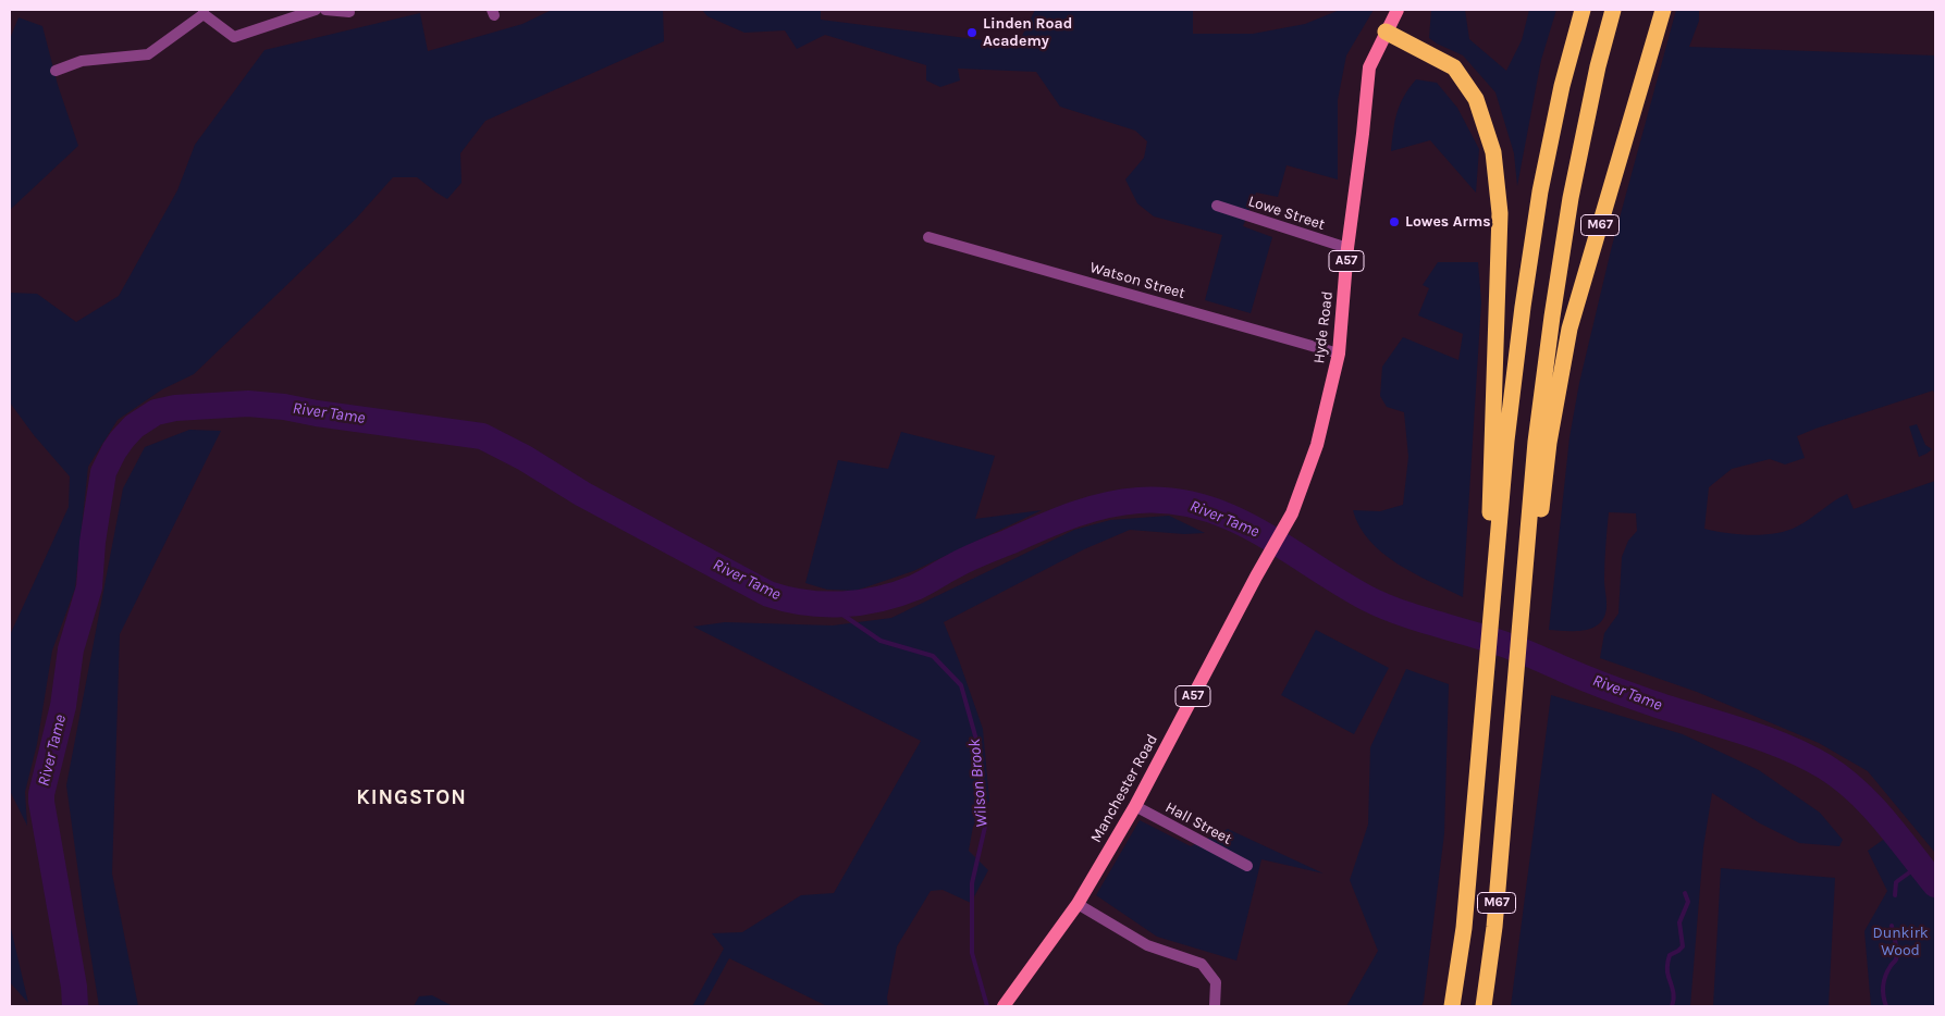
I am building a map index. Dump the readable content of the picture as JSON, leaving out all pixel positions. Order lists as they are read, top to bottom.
{
  "streets": {
    "highway": ["M67"],
    "main road": ["A57", "Hyde Road", "Manchester Road"],
    "street": ["Lowe Street", "Watson Street", "Hall Street"]
  },
  "crossings": [
    ["Lowe Street", "Hyde Road"],
    ["M67", "Hyde Road"],
    ["Watson Street", "Hyde Road"],
    ["Hyde Road", "Manchester Road"],
    ["Manchester Road", "Hall Street"]
  ],
  "districts": ["KINGSTON"],
  "water": ["River Tame", "Wilson Brook"],
  "parks": ["Dunkirk Wood"],
  "places": ["Linden Road Academy", "Lowes Arms"]
}
